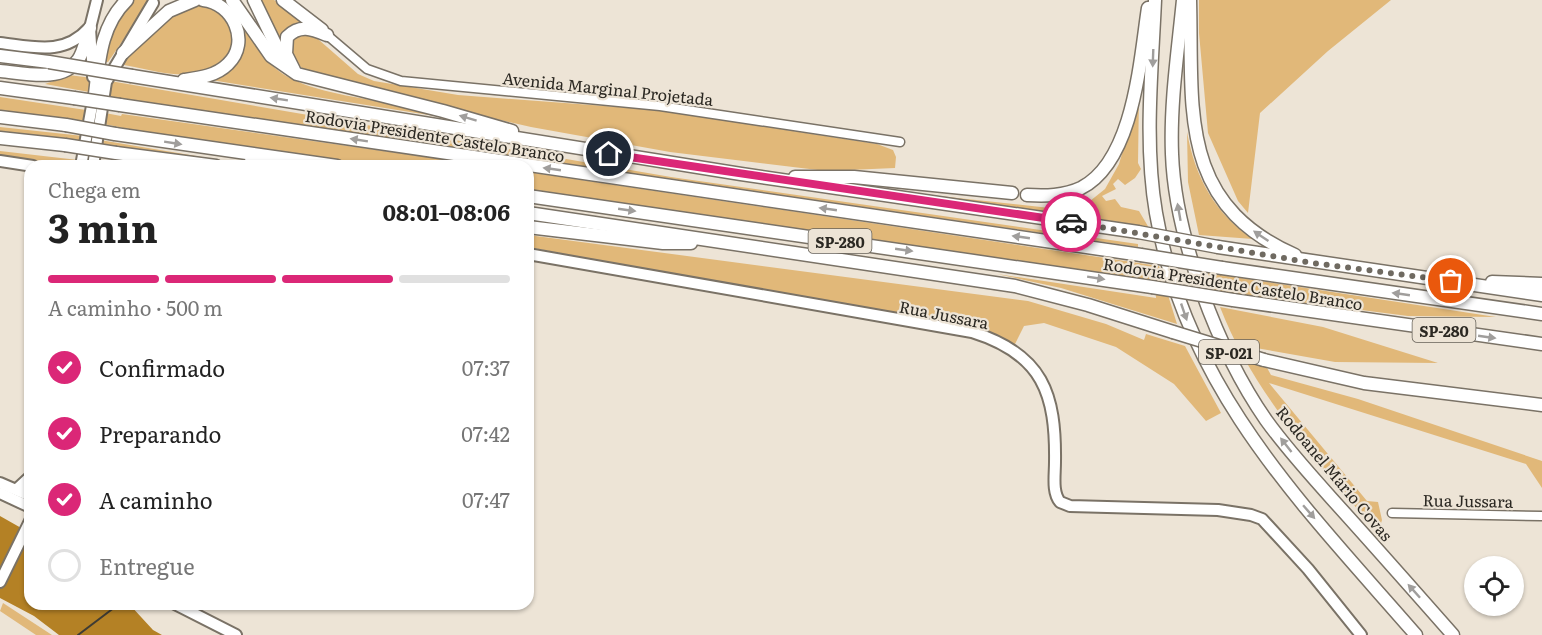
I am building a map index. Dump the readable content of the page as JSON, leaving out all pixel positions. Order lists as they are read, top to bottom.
{
  "streets": {
    "highway": [
      "Rodovia Presidente Castelo Branco",
      "SP-280",
      "SP-021",
      "Rodoanel Mário Covas"
    ],
    "main road": ["Rua Jussara"],
    "street": ["Avenida Marginal Projetada"]
  },
  "page": {
    "heading": ["3 min", "Chega em", "08:01–08:06"],
    "bar": "A caminho · 500 m",
    "list": [
      ["Confirmado", "07:37"],
      ["Preparando", "07:42"],
      ["A caminho", "07:47"],
      "Entregue"
    ]
  }
}
